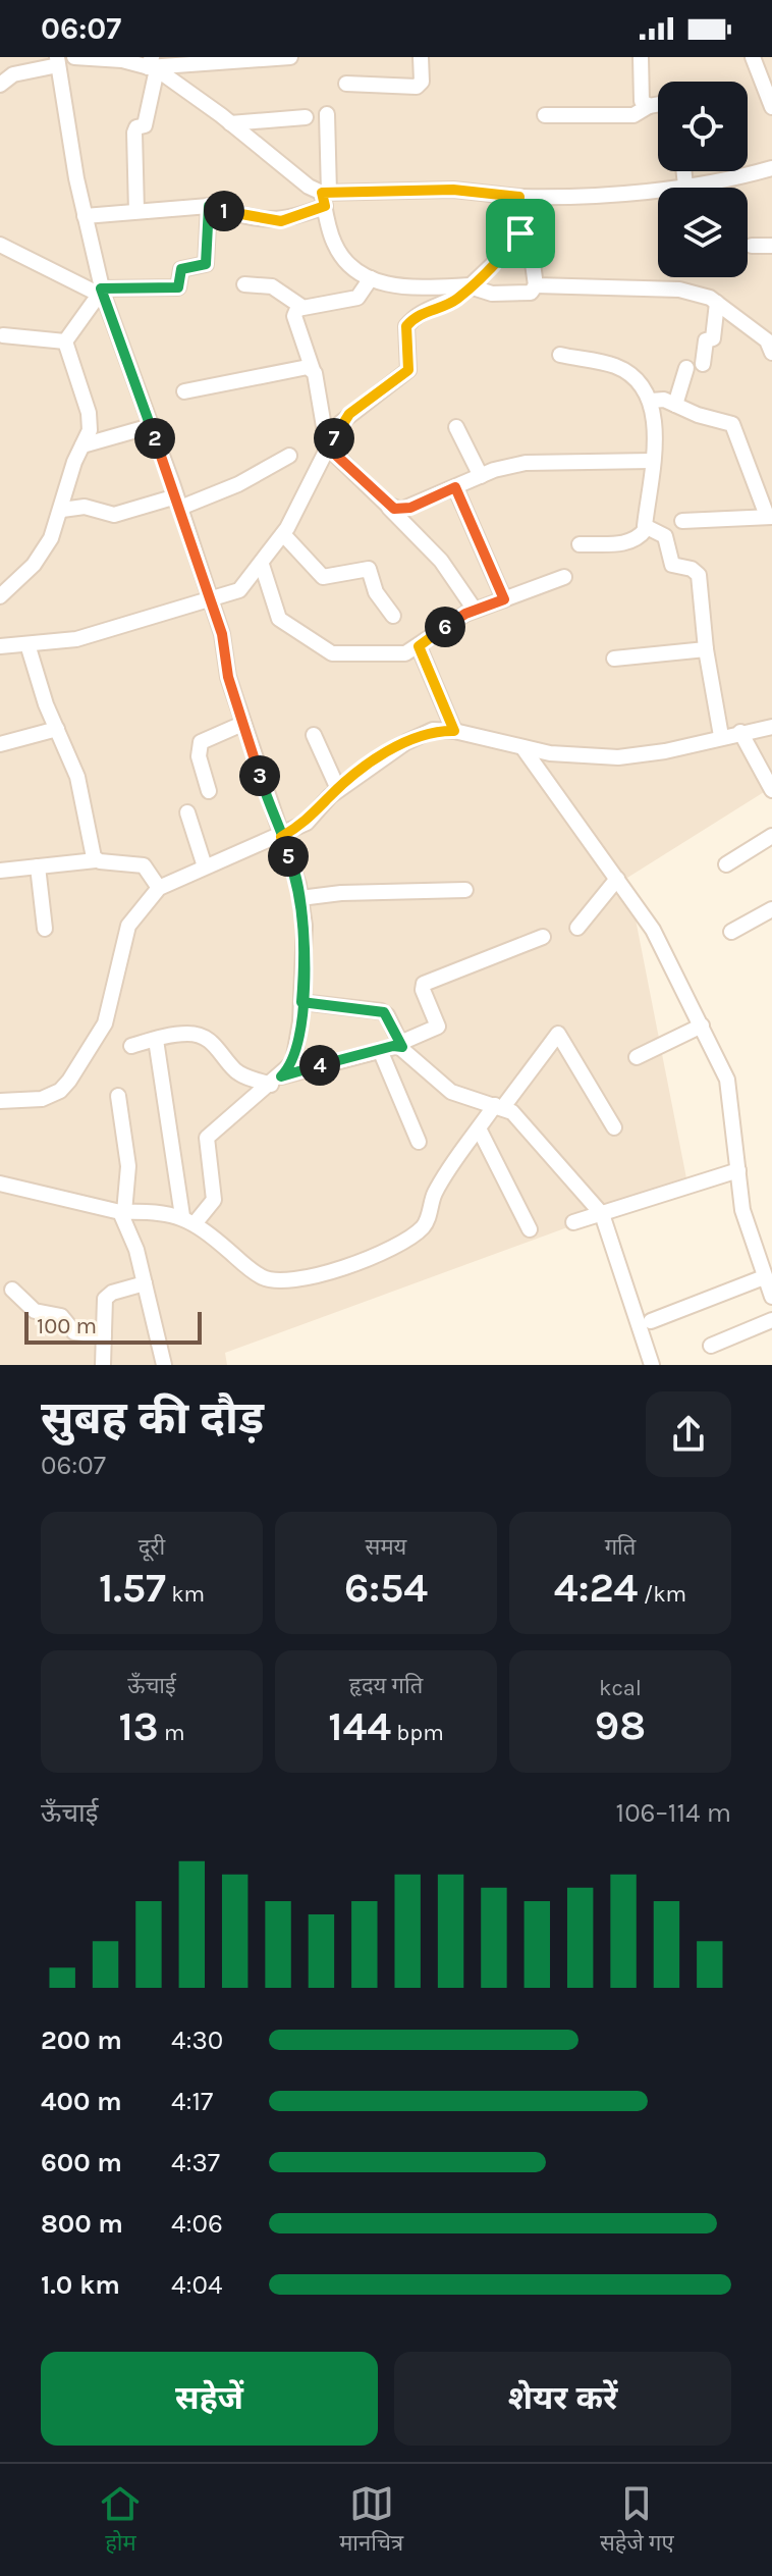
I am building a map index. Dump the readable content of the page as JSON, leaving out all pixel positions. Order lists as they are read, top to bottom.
{
  "scale_bar": "100 m",
  "page": {
    "status": "06:07",
    "pins": [
      "1",
      "2",
      "7",
      "6",
      "3",
      "5",
      "4"
    ],
    "scale": "100 m",
    "heading": ["सुबह की दौड़", "06:07"],
    "stats": [
      ["दूरी", "1.57 km"],
      ["समय", "6:54"],
      ["गति", "4:24 /km"],
      ["ऊँचाई", "13 m"],
      ["हृदय गति", "144 bpm"],
      ["kcal", "98"]
    ],
    "chart": ["ऊँचाई", "106–114 m"],
    "list": [
      {
        "name": "200 m",
        "note": "4:30"
      },
      {
        "name": "400 m",
        "note": "4:17"
      },
      {
        "name": "600 m",
        "note": "4:37"
      },
      {
        "name": "800 m",
        "note": "4:06"
      },
      {
        "name": "1.0 km",
        "note": "4:04"
      }
    ],
    "buttons": ["सहेजें", "शेयर करें"],
    "tabs": ["होम", "मानचित्र", "सहेजे गए"]
  }
}
